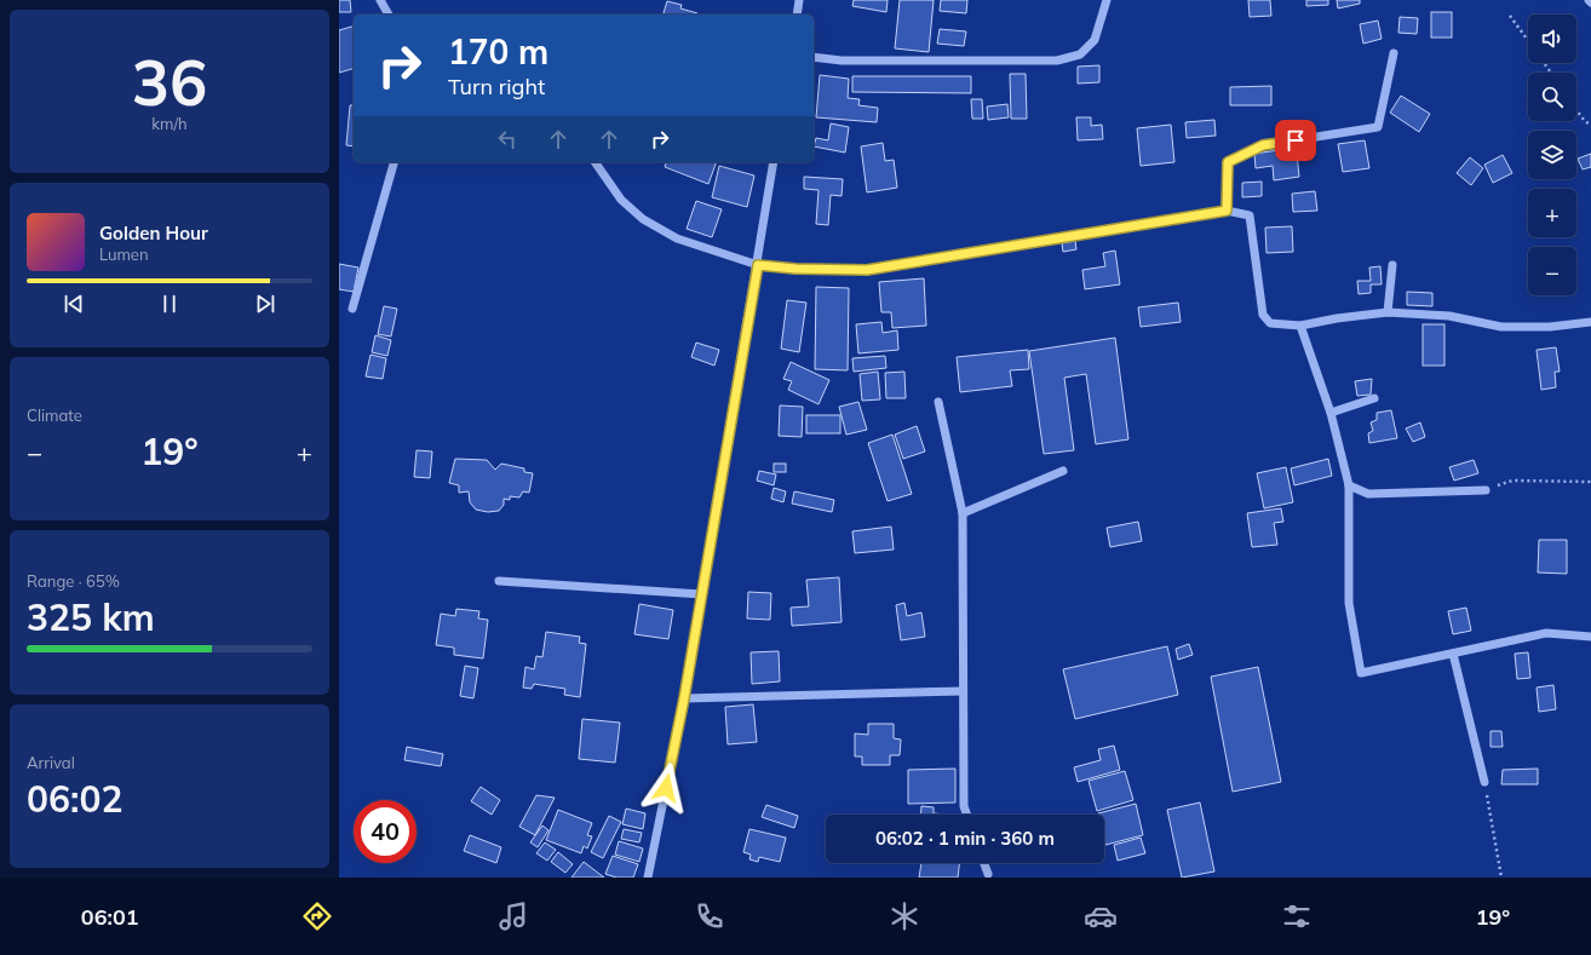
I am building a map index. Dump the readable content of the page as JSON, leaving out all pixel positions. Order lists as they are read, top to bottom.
{
  "page": {
    "tile": [
      ["36", "km/h"],
      "Climate",
      ["Range · 65%", "325 km"],
      ["Arrival", "06:02"]
    ],
    "map_buttons": ["+", "−"],
    "turn": ["170 m", "Turn right"],
    "song": ["Golden Hour", "Lumen"],
    "heat": ["−", "19°", "+"],
    "limit": "40",
    "trip": "06:02 · 1 min · 360 m",
    "tabs": ["06:01", "19°"]
  }
}
